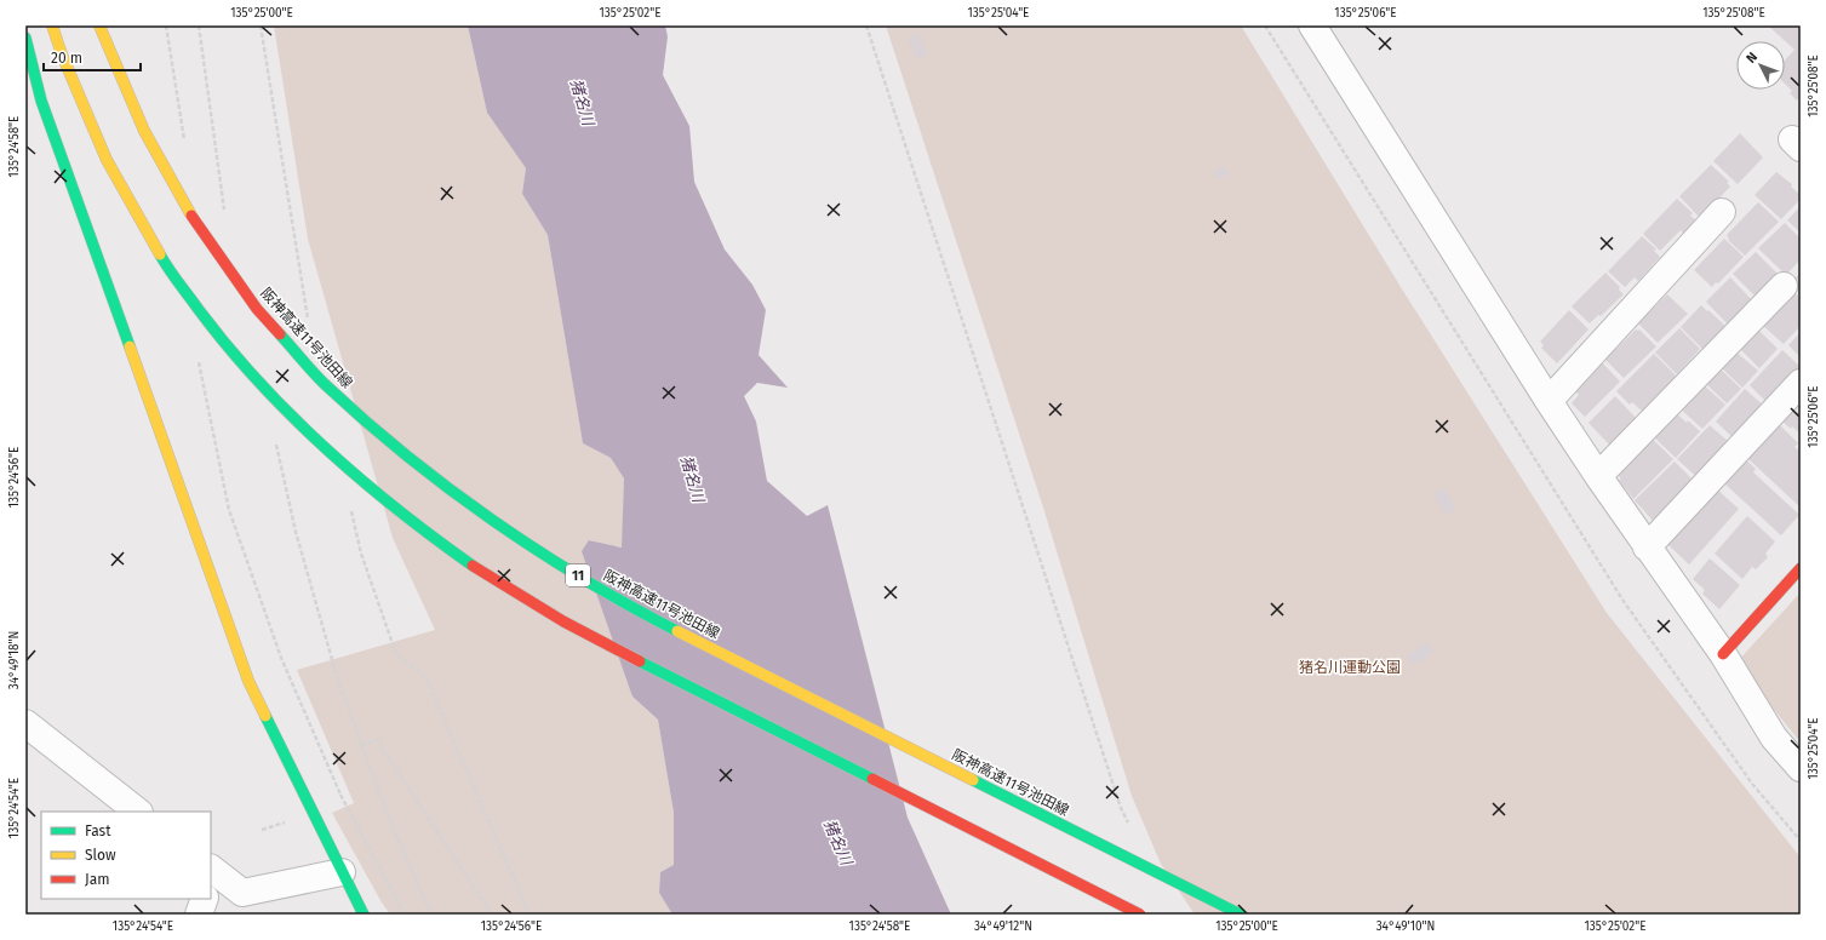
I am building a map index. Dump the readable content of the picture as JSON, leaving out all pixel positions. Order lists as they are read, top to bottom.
{
  "streets": {
    "main road": ["阪神高速11号池田線", "11"]
  },
  "water": ["猪名川"],
  "parks": ["猪名川運動公園"],
  "legend": ["Fast", "Slow", "Jam"],
  "scale_bar": "20 m",
  "north": "top left",
  "coordinates": [
    "135°25'00\"E",
    "135°25'02\"E",
    "135°25'04\"E",
    "135°25'06\"E",
    "135°25'08\"E",
    "135°24'58\"E",
    "135°24'56\"E",
    "34°49'18\"N",
    "135°24'54\"E",
    "34°49'12\"N",
    "34°49'10\"N"
  ]
}
